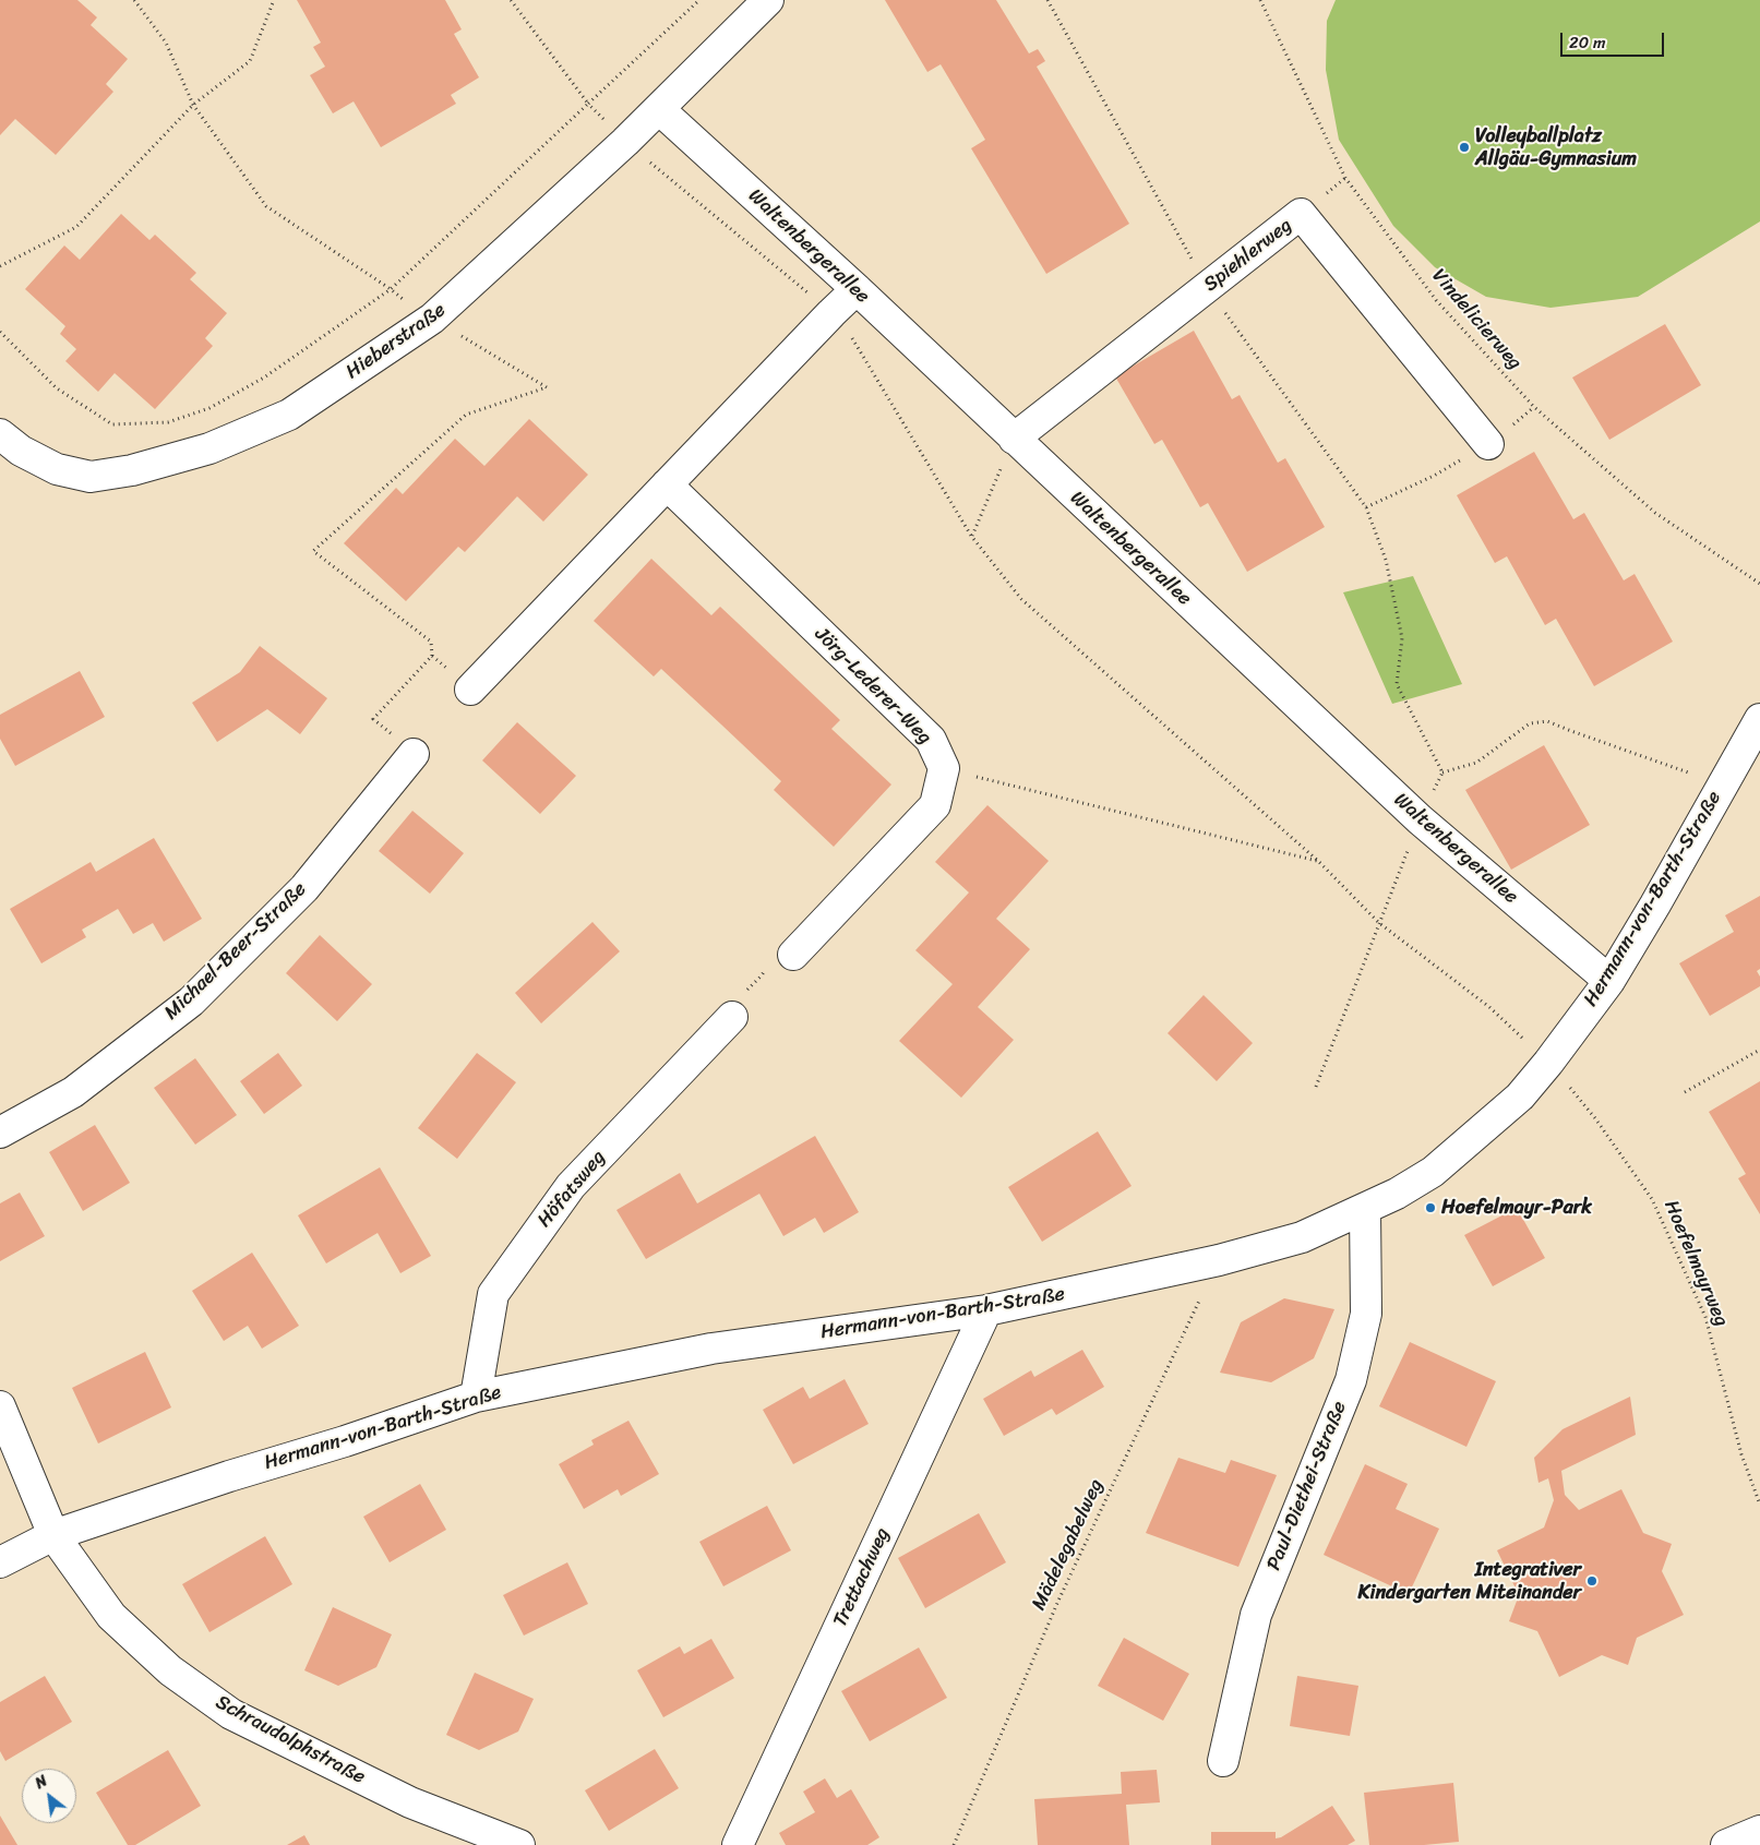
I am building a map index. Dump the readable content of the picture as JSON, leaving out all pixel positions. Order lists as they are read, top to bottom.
{
  "streets": {
    "street": [
      "Waltenbergerallee",
      "Spiehlerweg",
      "Hieberstraße",
      "Jörg-Lederer-Weg",
      "Hermann-von-Barth-Straße",
      "Michael-Beer-Straße",
      "Höfatsweg",
      "Paul-Diethei-Straße",
      "Trettachweg",
      "Schraudolphstraße"
    ],
    "path": ["Vindelicierweg", "Hoefelmayrweg", "Mädelegabelweg"]
  },
  "crossings": [
    ["Waltenbergerallee", "Spiehlerweg"],
    ["Waltenbergerallee", "Hieberstraße"],
    ["Waltenbergerallee", "Hermann-von-Barth-Straße"],
    ["Hieberstraße", "Hoefelmayrweg"],
    ["Hermann-von-Barth-Straße", "Höfatsweg"],
    ["Hermann-von-Barth-Straße", "Hoefelmayrweg"],
    ["Hermann-von-Barth-Straße", "Paul-Diethei-Straße"],
    ["Hermann-von-Barth-Straße", "Mädelegabelweg"],
    ["Hermann-von-Barth-Straße", "Trettachweg"],
    ["Hermann-von-Barth-Straße", "Schraudolphstraße"]
  ],
  "places": ["Volleyballplatz Allgäu-Gymnasium", "Hoefelmayr-Park", "Integrativer Kindergarten Miteinander"],
  "scale_bar": "20 m",
  "north": "top left"
}
